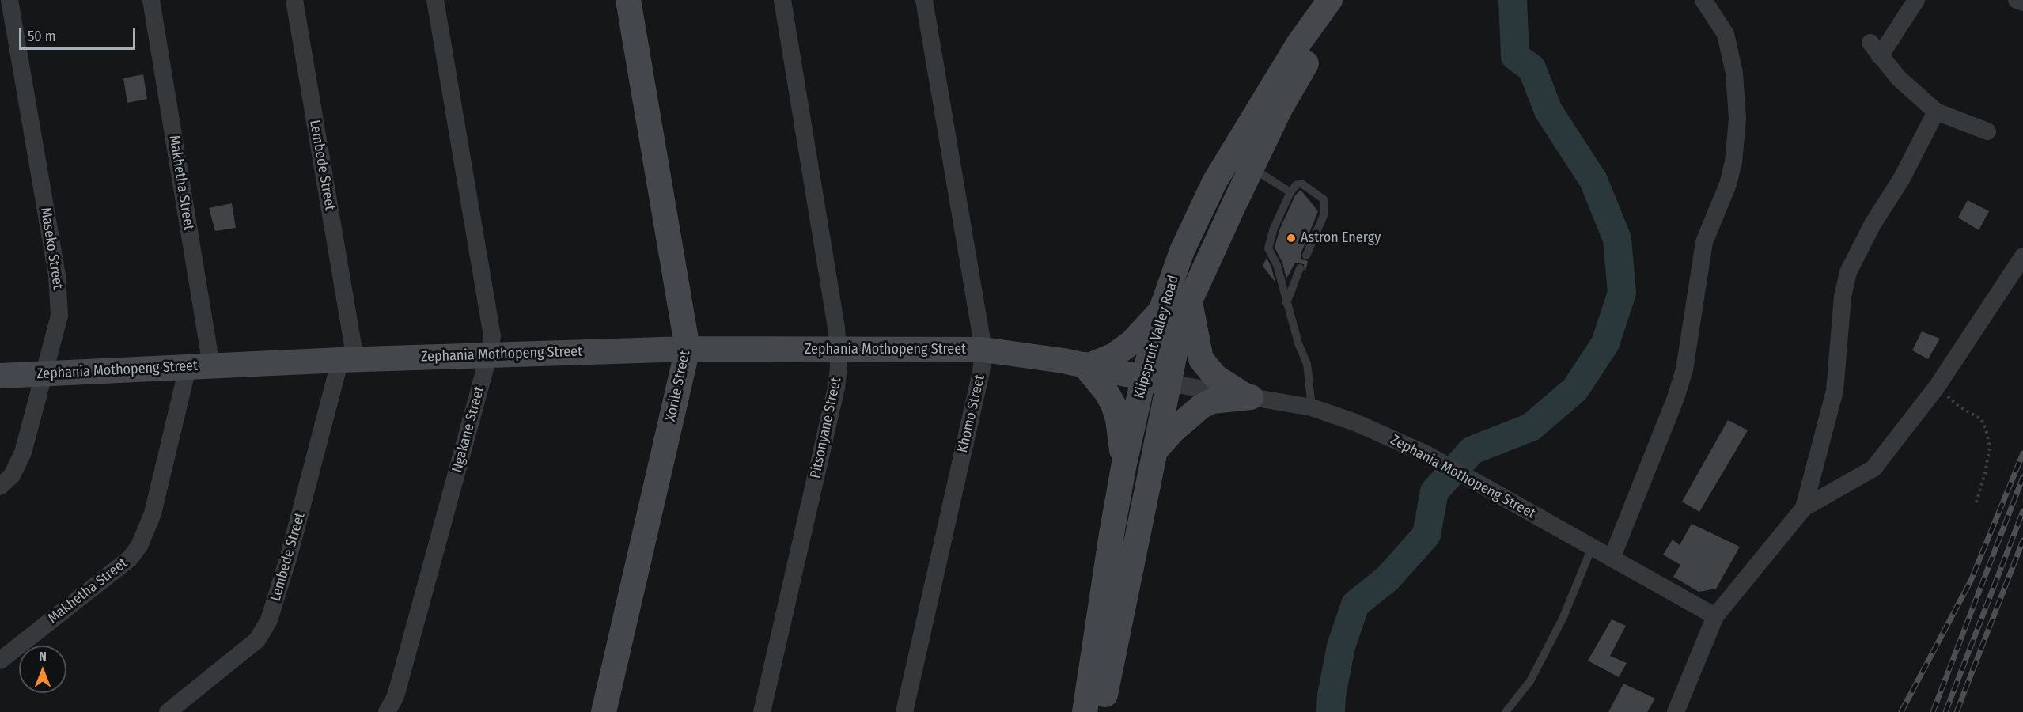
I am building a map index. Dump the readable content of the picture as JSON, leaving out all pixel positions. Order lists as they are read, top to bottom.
{
  "streets": {
    "main road": ["Klipspruit Valley Road", "Zephania Mothopeng Street", "Xorile Street"],
    "street": [
      "Lembede Street",
      "Makhetha Street",
      "Maseko Street",
      "Khomo Street",
      "Pitsonyane Street",
      "Ngakane Street"
    ]
  },
  "crossings": [
    ["Lembede Street", "Zephania Mothopeng Street"],
    ["Makhetha Street", "Zephania Mothopeng Street"],
    ["Maseko Street", "Zephania Mothopeng Street"],
    ["Klipspruit Valley Road", "Zephania Mothopeng Street"],
    ["Zephania Mothopeng Street", "Xorile Street"],
    ["Zephania Mothopeng Street", "Khomo Street"],
    ["Zephania Mothopeng Street", "Pitsonyane Street"],
    ["Zephania Mothopeng Street", "Ngakane Street"]
  ],
  "places": ["Astron Energy"],
  "scale_bar": "50 m",
  "north": "top"
}
